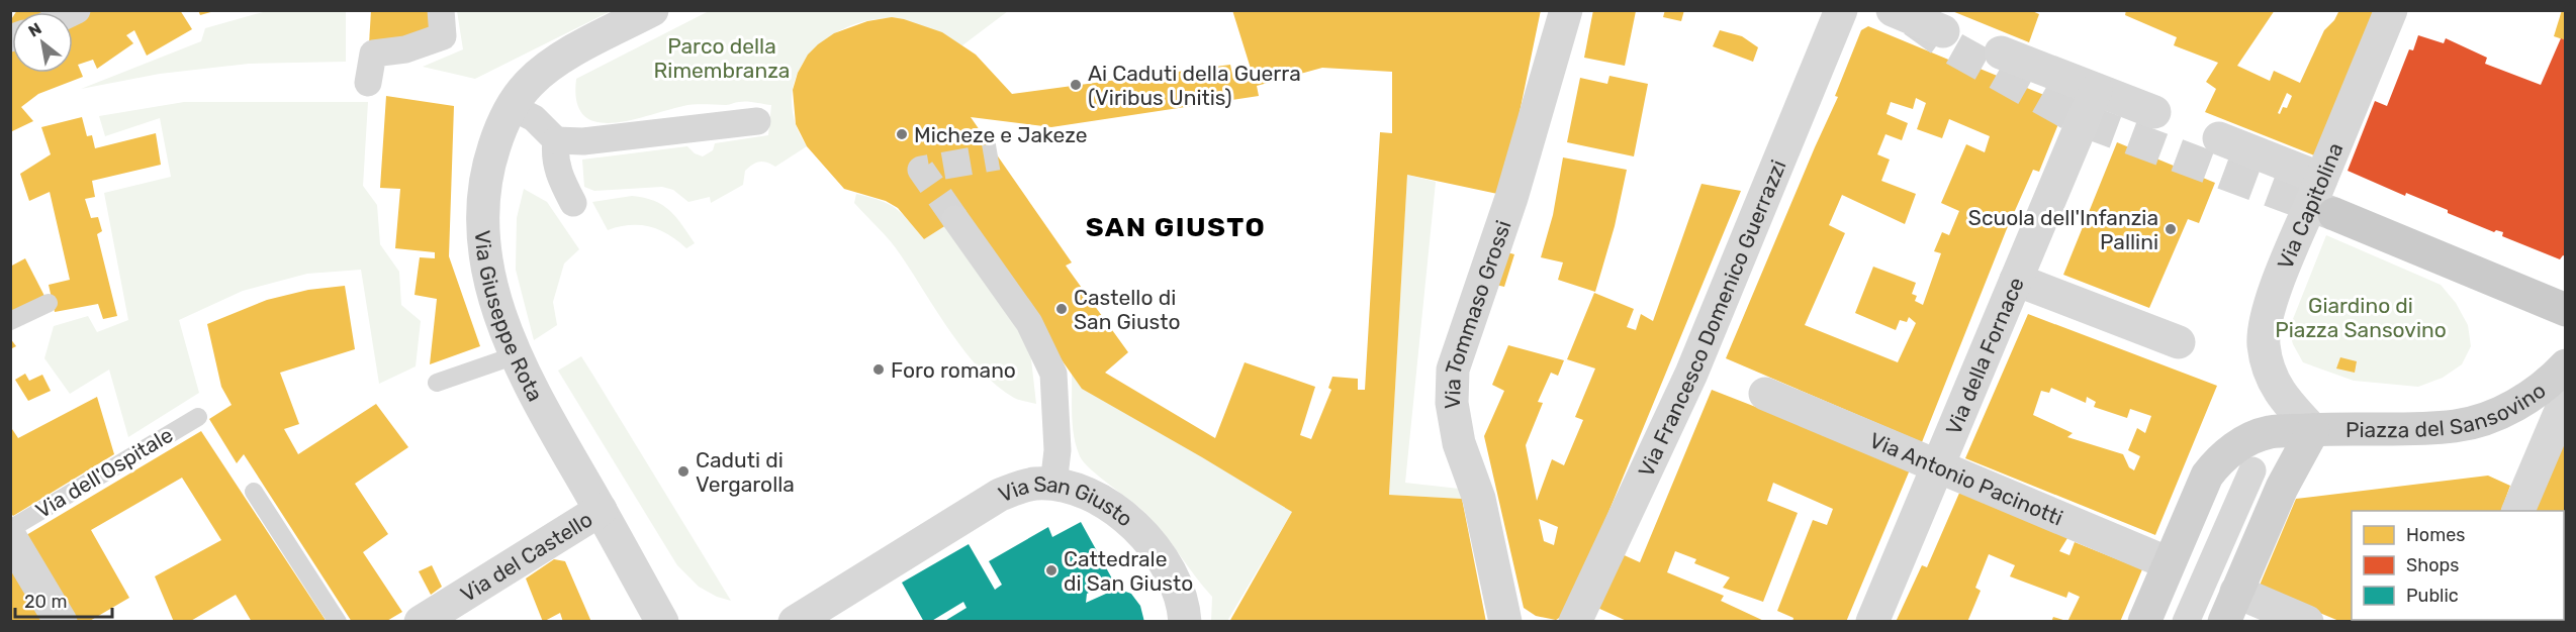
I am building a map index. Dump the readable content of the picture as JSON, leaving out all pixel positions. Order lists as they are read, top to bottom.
{
  "streets": {
    "main road": ["Piazza del Sansovino"],
    "street": [
      "Via Capitolina",
      "Via Giuseppe Rota",
      "Via Tommaso Grossi",
      "Via Francesco Domenico Guerrazzi",
      "Via della Fornace",
      "Via Antonio Pacinotti",
      "Via San Giusto",
      "Via del Castello"
    ],
    "lane": ["Via dell'Ospitale"]
  },
  "crossings": [
    ["Via Capitolina", "Piazza del Sansovino"],
    ["Via Giuseppe Rota", "Via del Castello"],
    ["Via della Fornace", "Via Antonio Pacinotti"],
    ["Piazza del Sansovino", "Via Antonio Pacinotti"]
  ],
  "districts": ["SAN GIUSTO"],
  "parks": ["Parco della Rimembranza", "Giardino di Piazza Sansovino"],
  "places": [
    "Ai Caduti della Guerra (Viribus Unitis)",
    "Micheze e Jakeze",
    "Scuola dell'Infanzia Pallini",
    "Castello di San Giusto",
    "Foro romano",
    "Caduti di Vergarolla",
    "Cattedrale di San Giusto"
  ],
  "legend": ["Homes", "Shops", "Public"],
  "scale_bar": "20 m",
  "north": "top left"
}
